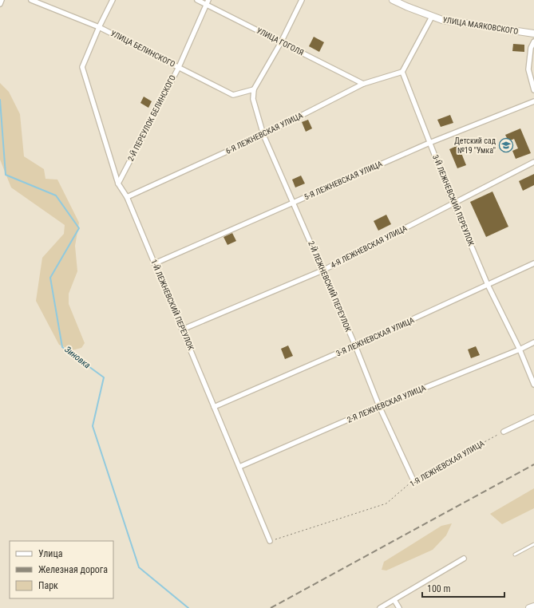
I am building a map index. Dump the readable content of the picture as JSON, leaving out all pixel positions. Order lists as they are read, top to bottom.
{
  "streets": {
    "main road": ["УЛИЦА МАЯКОВСКОГО"],
    "street": [
      "УЛИЦА ГОГОЛЯ",
      "УЛИЦА БЕЛИНСКОГО",
      "2-Й ПЕРЕУЛОК БЕЛИНСКОГО",
      "6-Я ЛЕЖНЕВСКАЯ УЛИЦА",
      "5-Я ЛЕЖНЕВСКАЯ УЛИЦА",
      "3-Й ЛЕЖНЕВСКИЙ ПЕРЕУЛОК",
      "4-Я ЛЕЖНЕВСКАЯ УЛИЦА",
      "2-Й ЛЕЖНЕВСКИЙ ПЕРЕУЛОК",
      "1-Й ЛЕЖНЕВСКИЙ ПЕРЕУЛОК",
      "3-Я ЛЕЖНЕВСКАЯ УЛИЦА",
      "2-Я ЛЕЖНЕВСКАЯ УЛИЦА"
    ],
    "path": ["1-Я ЛЕЖНЕВСКАЯ УЛИЦА"]
  },
  "crossings": [
    ["УЛИЦА ГОГОЛЯ", "2-Й ПЕРЕУЛОК БЕЛИНСКОГО"],
    ["УЛИЦА ГОГОЛЯ", "6-Я ЛЕЖНЕВСКАЯ УЛИЦА"],
    ["УЛИЦА БЕЛИНСКОГО", "2-Й ПЕРЕУЛОК БЕЛИНСКОГО"],
    ["УЛИЦА БЕЛИНСКОГО", "2-Й ЛЕЖНЕВСКИЙ ПЕРЕУЛОК"],
    ["УЛИЦА БЕЛИНСКОГО", "1-Й ЛЕЖНЕВСКИЙ ПЕРЕУЛОК"],
    ["2-Й ПЕРЕУЛОК БЕЛИНСКОГО", "1-Й ЛЕЖНЕВСКИЙ ПЕРЕУЛОК"],
    ["6-Я ЛЕЖНЕВСКАЯ УЛИЦА", "3-Й ЛЕЖНЕВСКИЙ ПЕРЕУЛОК"],
    ["6-Я ЛЕЖНЕВСКАЯ УЛИЦА", "2-Й ЛЕЖНЕВСКИЙ ПЕРЕУЛОК"],
    ["6-Я ЛЕЖНЕВСКАЯ УЛИЦА", "1-Й ЛЕЖНЕВСКИЙ ПЕРЕУЛОК"],
    ["5-Я ЛЕЖНЕВСКАЯ УЛИЦА", "3-Й ЛЕЖНЕВСКИЙ ПЕРЕУЛОК"],
    ["5-Я ЛЕЖНЕВСКАЯ УЛИЦА", "2-Й ЛЕЖНЕВСКИЙ ПЕРЕУЛОК"],
    ["5-Я ЛЕЖНЕВСКАЯ УЛИЦА", "1-Й ЛЕЖНЕВСКИЙ ПЕРЕУЛОК"],
    ["3-Й ЛЕЖНЕВСКИЙ ПЕРЕУЛОК", "4-Я ЛЕЖНЕВСКАЯ УЛИЦА"],
    ["3-Й ЛЕЖНЕВСКИЙ ПЕРЕУЛОК", "3-Я ЛЕЖНЕВСКАЯ УЛИЦА"],
    ["3-Й ЛЕЖНЕВСКИЙ ПЕРЕУЛОК", "2-Я ЛЕЖНЕВСКАЯ УЛИЦА"],
    ["4-Я ЛЕЖНЕВСКАЯ УЛИЦА", "2-Й ЛЕЖНЕВСКИЙ ПЕРЕУЛОК"],
    ["4-Я ЛЕЖНЕВСКАЯ УЛИЦА", "1-Й ЛЕЖНЕВСКИЙ ПЕРЕУЛОК"],
    ["2-Й ЛЕЖНЕВСКИЙ ПЕРЕУЛОК", "3-Я ЛЕЖНЕВСКАЯ УЛИЦА"],
    ["2-Й ЛЕЖНЕВСКИЙ ПЕРЕУЛОК", "2-Я ЛЕЖНЕВСКАЯ УЛИЦА"],
    ["2-Й ЛЕЖНЕВСКИЙ ПЕРЕУЛОК", "1-Я ЛЕЖНЕВСКАЯ УЛИЦА"],
    ["1-Й ЛЕЖНЕВСКИЙ ПЕРЕУЛОК", "3-Я ЛЕЖНЕВСКАЯ УЛИЦА"],
    ["1-Й ЛЕЖНЕВСКИЙ ПЕРЕУЛОК", "2-Я ЛЕЖНЕВСКАЯ УЛИЦА"],
    ["1-Й ЛЕЖНЕВСКИЙ ПЕРЕУЛОК", "1-Я ЛЕЖНЕВСКАЯ УЛИЦА"]
  ],
  "water": ["Зиновка"],
  "places": {
    "school or university": ["Детский сад №19 \"Умка\""]
  },
  "legend": ["Улица", "Железная дорога", "Парк"],
  "scale_bar": "100 m"
}
